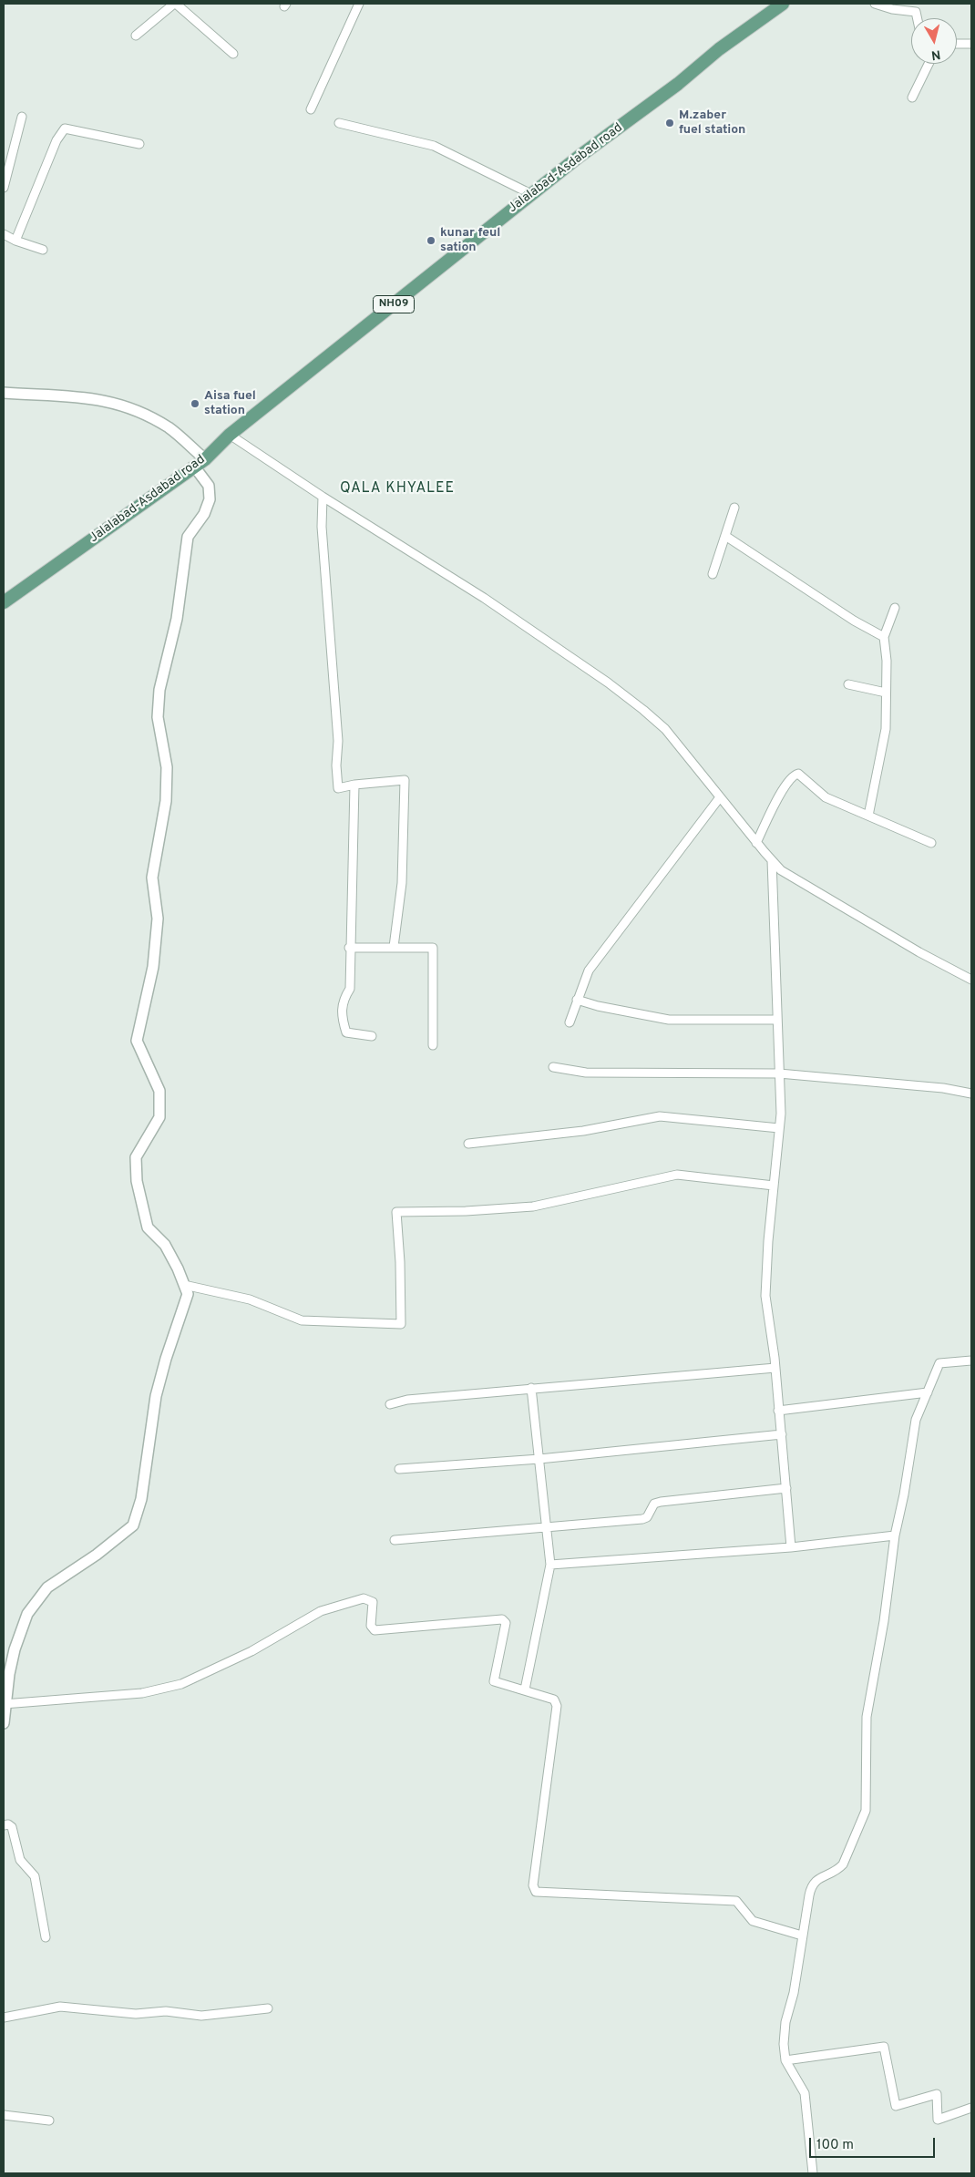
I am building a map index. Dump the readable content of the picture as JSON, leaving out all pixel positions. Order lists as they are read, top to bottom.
{
  "streets": {
    "main road": ["Jalalabad-Asdabad road", "NH09"]
  },
  "districts": ["QALA KHYALEE"],
  "places": ["M.zaber fuel station", "kunar feul sation", "Aisa fuel station"],
  "scale_bar": "100 m",
  "north": "bottom"
}
